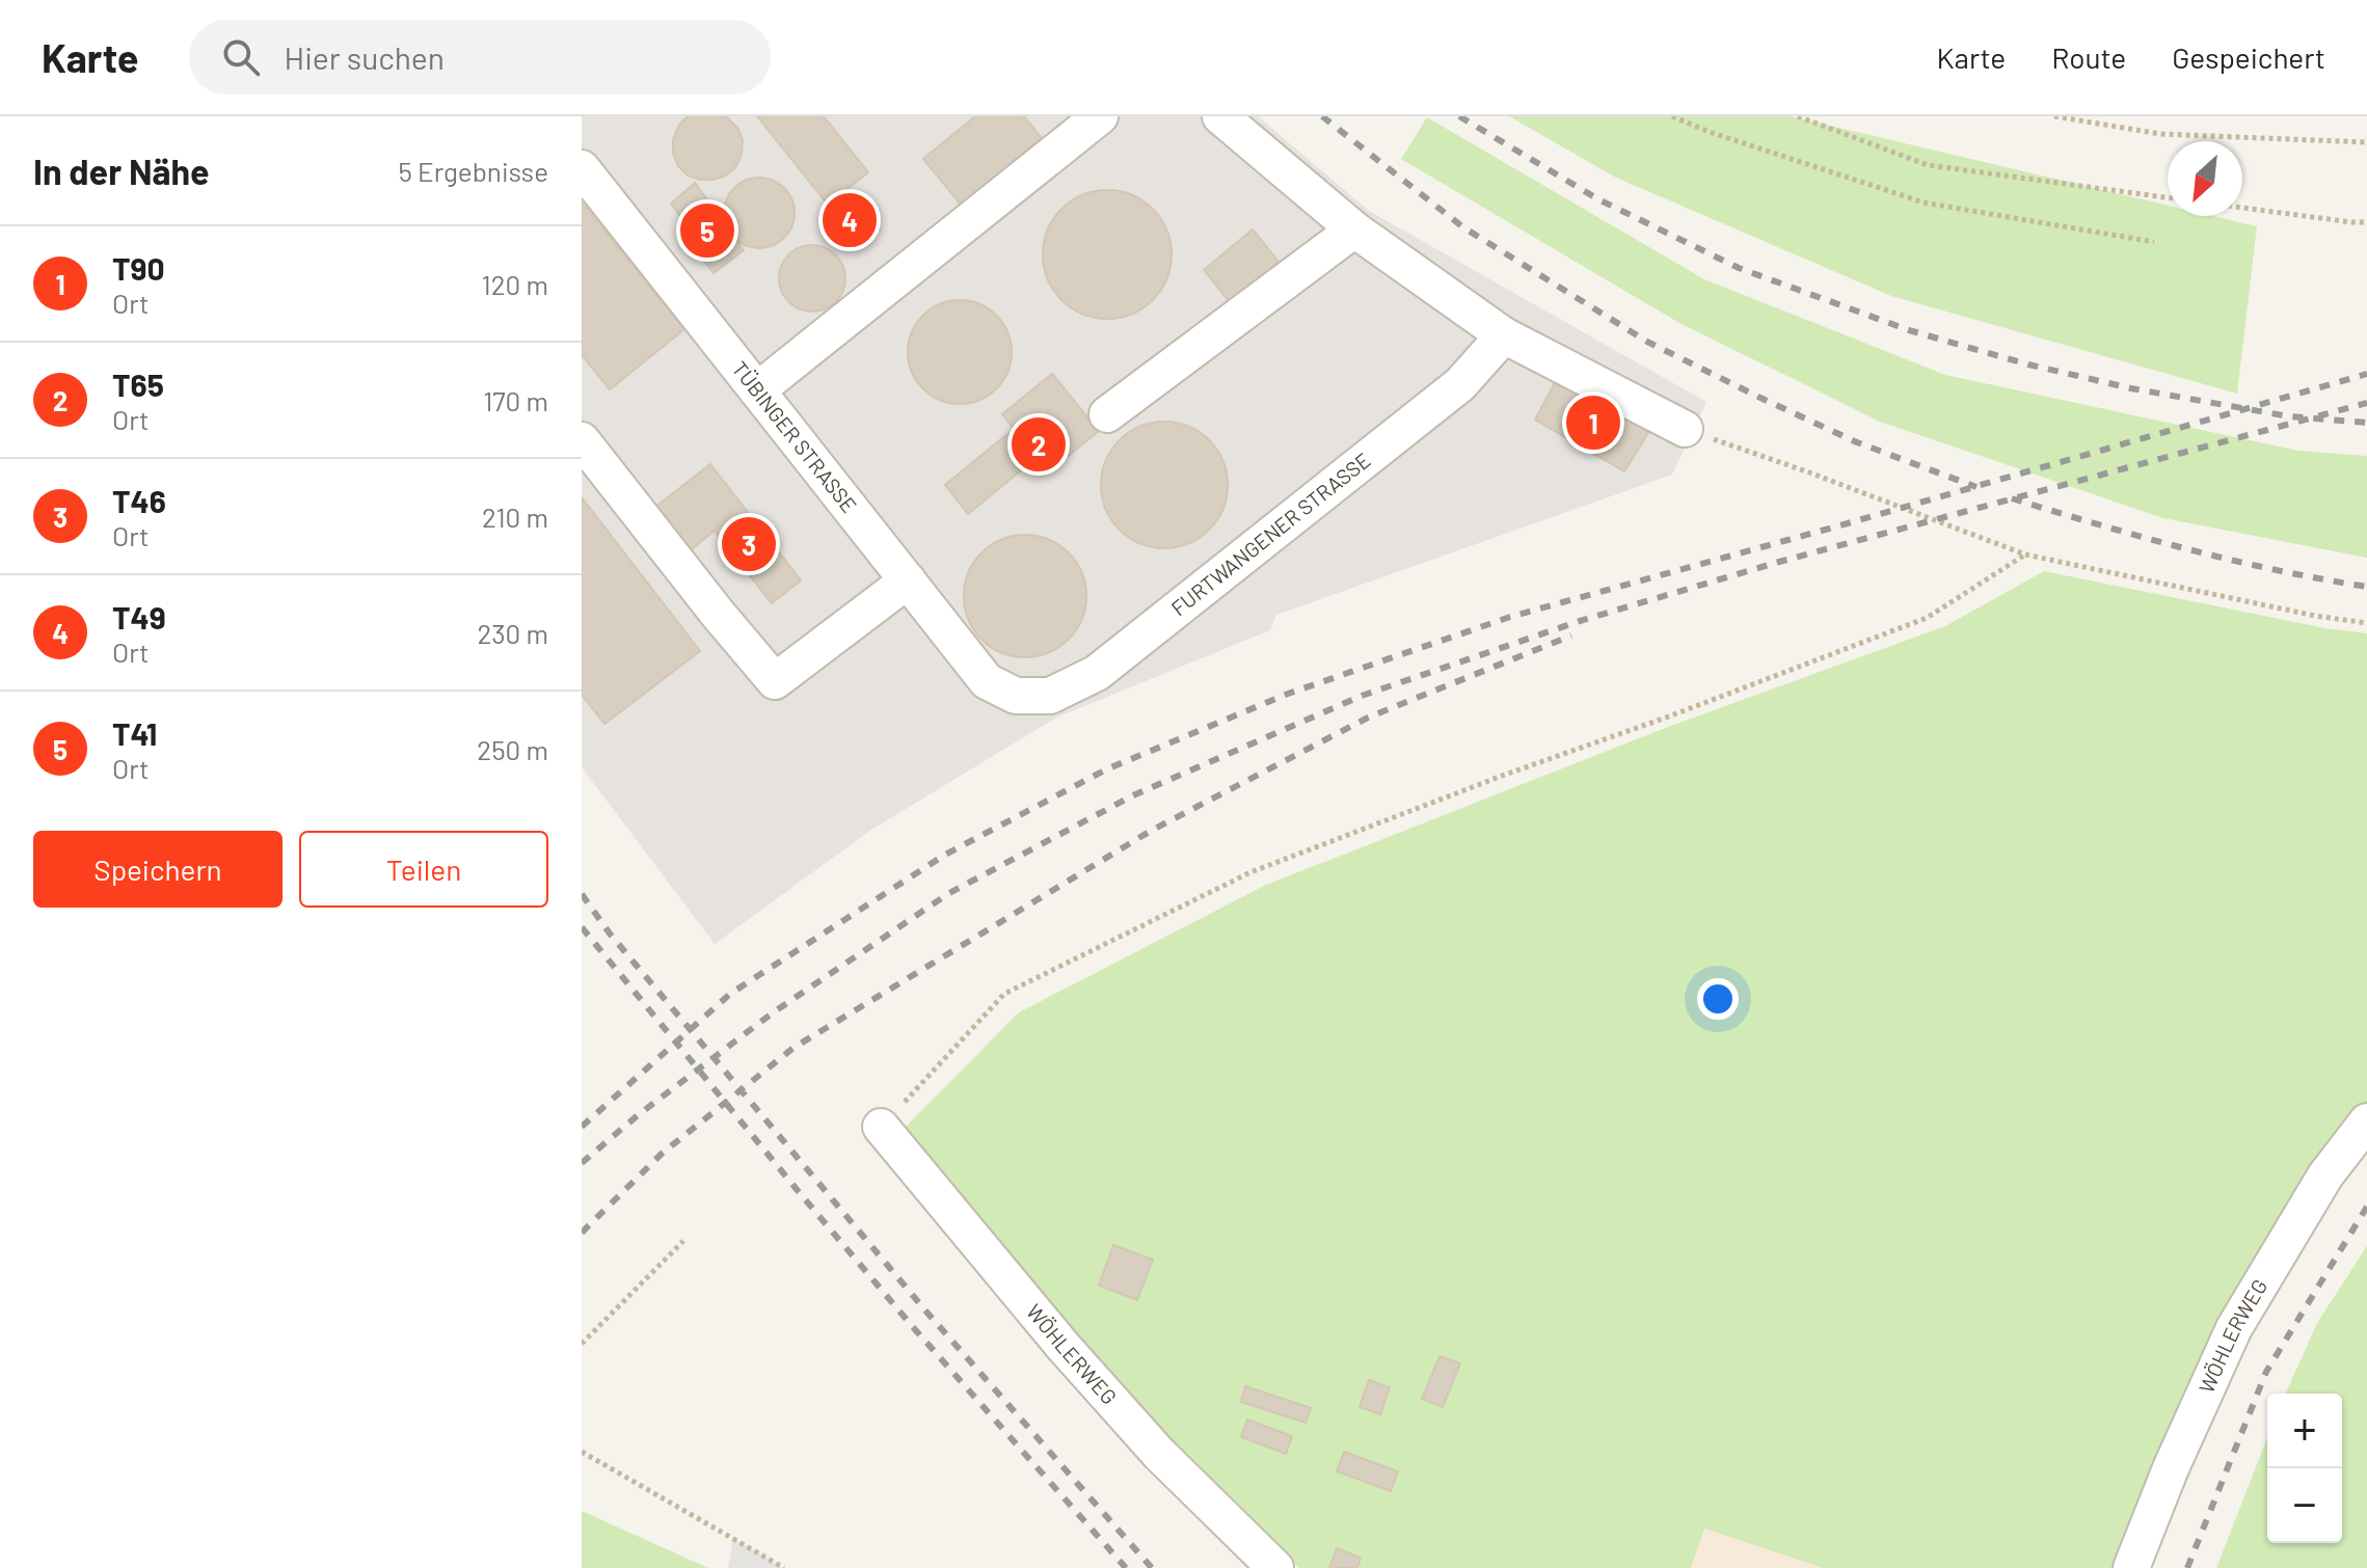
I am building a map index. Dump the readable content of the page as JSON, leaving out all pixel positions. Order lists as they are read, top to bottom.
{
  "streets": {
    "street": ["TÜBINGER STRASSE", "FURTWANGENER STRASSE", "WÖHLERWEG"]
  },
  "crossings": [
    ["TÜBINGER STRASSE", "FURTWANGENER STRASSE"]
  ],
  "north": "bottom left",
  "page": {
    "header": "Karte",
    "search": "Hier suchen",
    "nav": ["Karte", "Route", "Gespeichert"],
    "heading": ["In der Nähe", "5 Ergebnisse"],
    "pins": [
      "4",
      "5",
      "1",
      "2",
      "3"
    ],
    "list": [
      {
        "mark": "1",
        "name": "T90",
        "note": "Ort",
        "value": "120 m"
      },
      {
        "mark": "2",
        "name": "T65",
        "note": "Ort",
        "value": "170 m"
      },
      {
        "mark": "3",
        "name": "T46",
        "note": "Ort",
        "value": "210 m"
      },
      {
        "mark": "4",
        "name": "T49",
        "note": "Ort",
        "value": "230 m"
      },
      {
        "mark": "5",
        "name": "T41",
        "note": "Ort",
        "value": "250 m"
      }
    ],
    "buttons": ["Speichern", "Teilen"],
    "map_buttons": ["+", "−"]
  }
}
